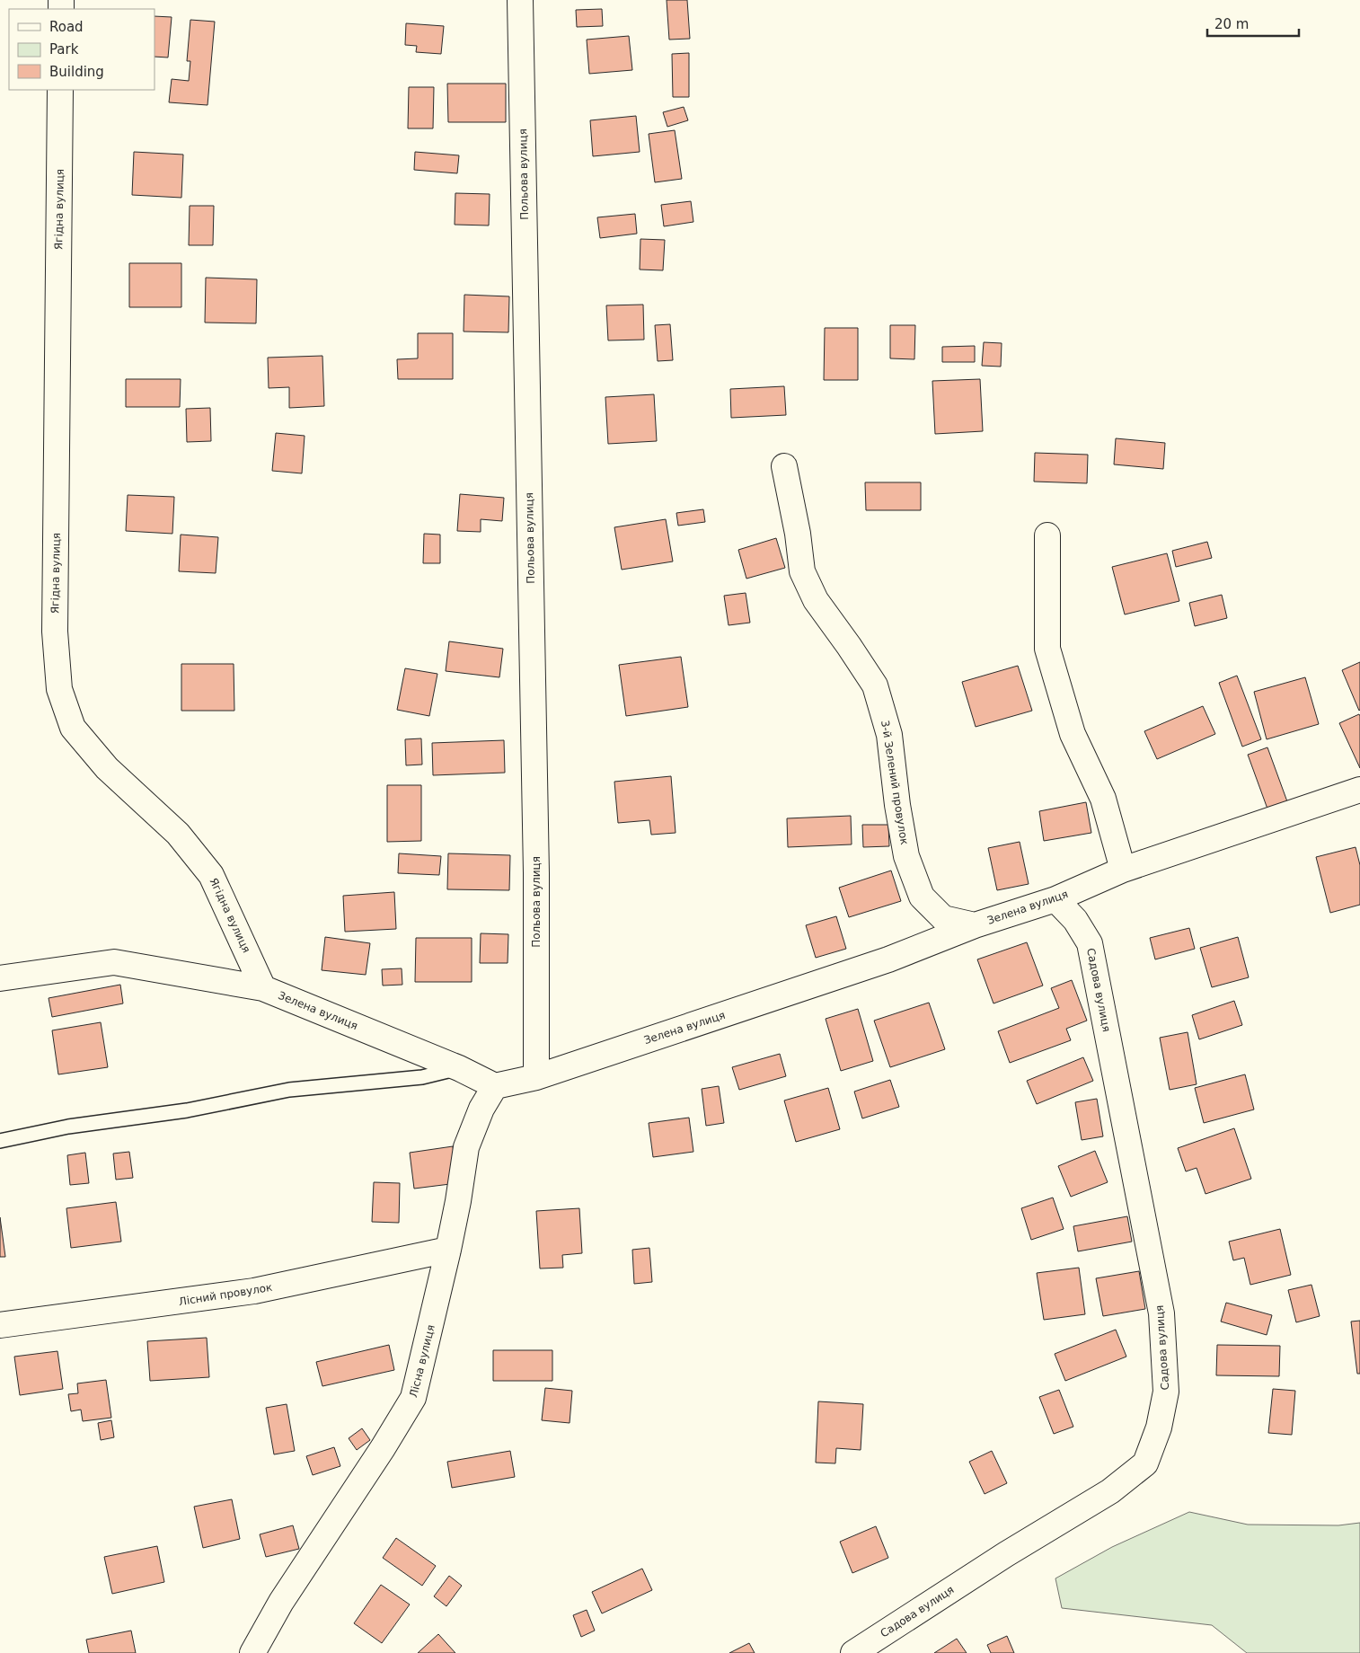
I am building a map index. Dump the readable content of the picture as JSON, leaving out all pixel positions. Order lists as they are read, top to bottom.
{
  "streets": {
    "street": [
      "Польова вулиця",
      "Ягідна вулиця",
      "3-й Зелений провулок",
      "Зелена вулиця",
      "Садова вулиця",
      "Лісний провулок",
      "Лісна вулиця"
    ]
  },
  "crossings": [
    ["Польова вулиця", "Зелена вулиця"],
    ["Ягідна вулиця", "Зелена вулиця"],
    ["3-й Зелений провулок", "Зелена вулиця"],
    ["Зелена вулиця", "Садова вулиця"],
    ["Зелена вулиця", "Лісна вулиця"],
    ["Лісний провулок", "Лісна вулиця"]
  ],
  "legend": ["Road", "Park", "Building"],
  "scale_bar": "20 m"
}
